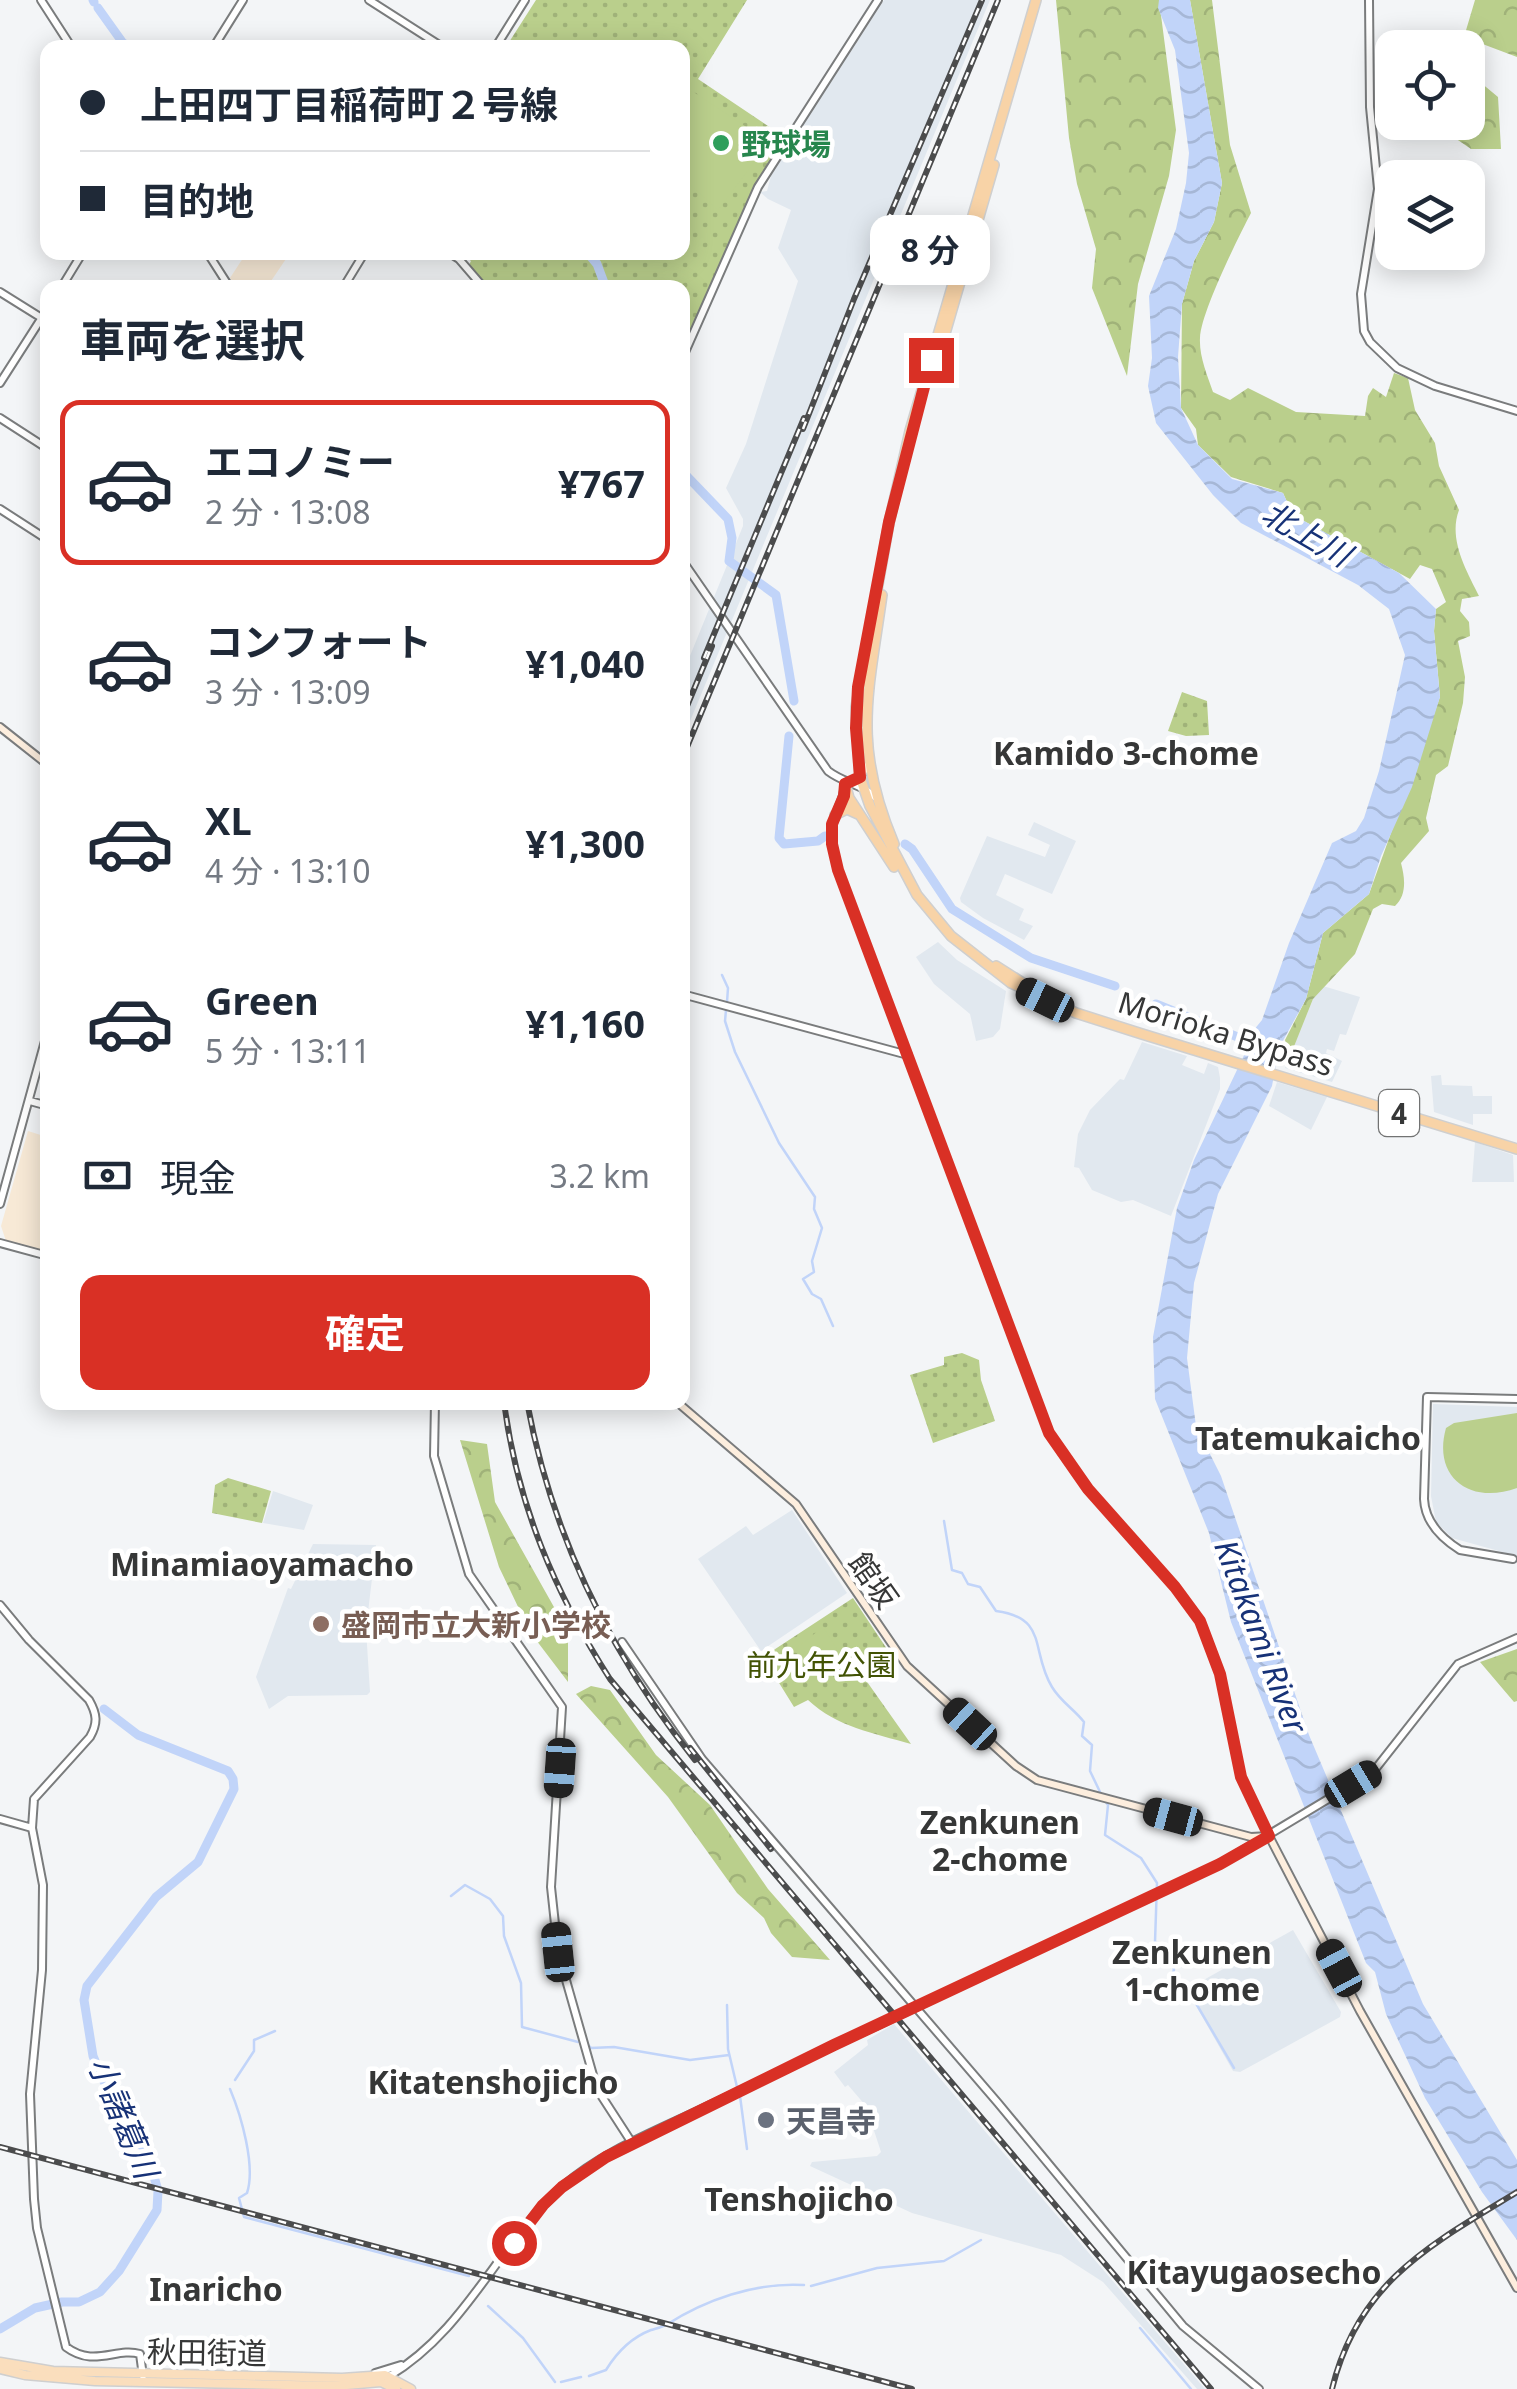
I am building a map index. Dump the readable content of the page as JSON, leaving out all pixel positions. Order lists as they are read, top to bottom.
{
  "streets": {
    "highway": ["Morioka Bypass", "4"],
    "main road": ["館坂", "秋田街道"]
  },
  "districts": [
    "Kamido 3-chome",
    "Tatemukaicho",
    "Minamiaoyamacho",
    "Zenkunen 2-chome",
    "Zenkunen 1-chome",
    "Kitatenshojicho",
    "Tenshojicho",
    "Kitayugaosecho",
    "Inaricho"
  ],
  "water": ["北上川", "Kitakami River", "小諸葛川"],
  "parks": ["前九年公園"],
  "places": ["野球場", "盛岡市立大新小学校", "天昌寺"],
  "page": {
    "banner": ["上田四丁目稲荷町２号線", "目的地"],
    "bubble": "8 分",
    "heading": "車両を選択",
    "list": [
      {
        "name": "エコノミー",
        "note": "2 分 · 13:08",
        "value": "¥767"
      },
      {
        "name": "コンフォート",
        "note": "3 分 · 13:09",
        "value": "¥1,040"
      },
      {
        "name": "XL",
        "note": "4 分 · 13:10",
        "value": "¥1,300"
      },
      {
        "name": "Green",
        "note": "5 分 · 13:11",
        "value": "¥1,160"
      }
    ],
    "pay": ["現金", "3.2 km"],
    "buttons": "確定"
  }
}
